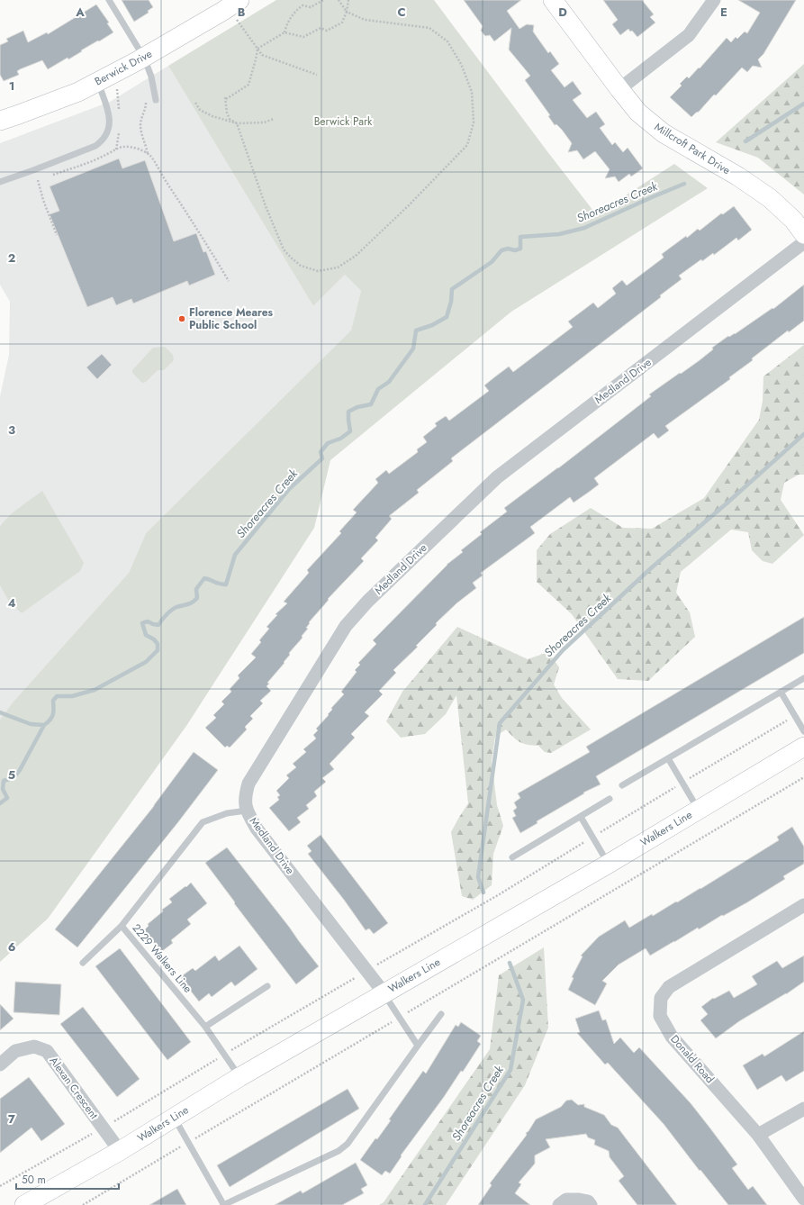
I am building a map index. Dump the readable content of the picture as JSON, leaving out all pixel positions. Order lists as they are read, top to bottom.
{
  "streets": {
    "main road": ["Berwick Drive", "Millcroft Park Drive", "Walkers Line"],
    "street": ["Medland Drive", "Donald Road", "Alexan Crescent"],
    "lane": ["2229 Walkers Line"]
  },
  "crossings": [
    ["Medland Drive", "Walkers Line"],
    ["Medland Drive", "2229 Walkers Line"],
    ["Walkers Line", "2229 Walkers Line"],
    ["Walkers Line", "Alexan Crescent"]
  ],
  "water": ["Shoreacres Creek"],
  "parks": ["Berwick Park"],
  "places": ["Florence Meares Public School"],
  "scale_bar": "50 m",
  "grid": {
    "columns": [
      "A",
      "B",
      "C",
      "D",
      "E"
    ],
    "rows": [
      "1",
      "2",
      "3",
      "4",
      "5",
      "6",
      "7"
    ]
  }
}
